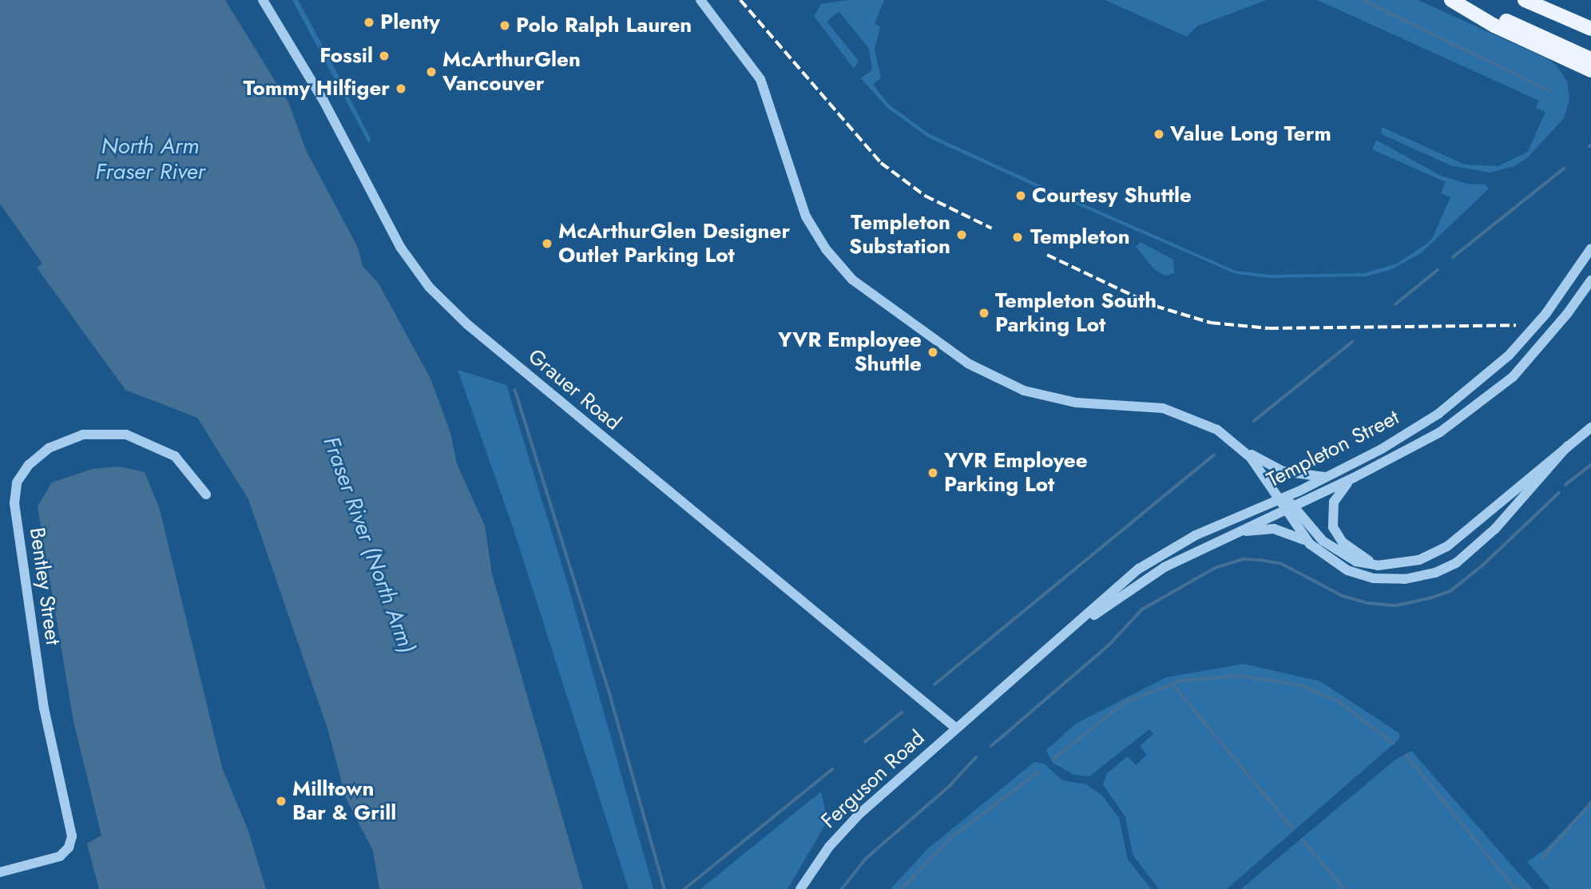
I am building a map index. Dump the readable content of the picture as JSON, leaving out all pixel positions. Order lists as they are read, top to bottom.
{
  "streets": {
    "street": [
      "Grauer Road",
      "Templeton Street",
      "Bentley Street",
      "Ferguson Road"
    ]
  },
  "crossings": [
    ["Grauer Road", "Templeton Street"],
    ["Grauer Road", "Ferguson Road"],
    ["Templeton Street", "Ferguson Road"]
  ],
  "water": ["North Arm Fraser River", "Fraser River (North Arm)"],
  "places": [
    "Plenty",
    "Polo Ralph Lauren",
    "Fossil",
    "McArthurGlen Vancouver",
    "Tommy Hilfiger",
    "Value Long Term",
    "Courtesy Shuttle",
    "Templeton Substation",
    "Templeton",
    "McArthurGlen Designer Outlet Parking Lot",
    "Templeton South Parking Lot",
    "YVR Employee Shuttle",
    "YVR Employee Parking Lot",
    "Milltown Bar & Grill"
  ]
}
